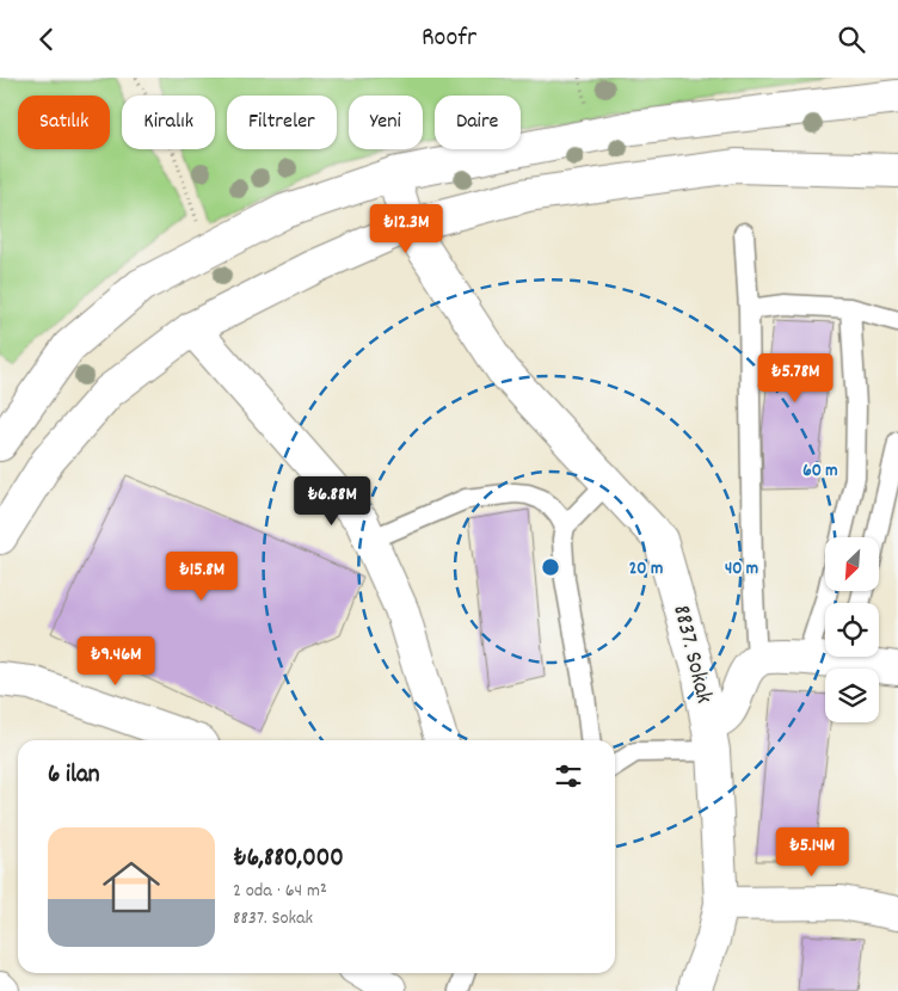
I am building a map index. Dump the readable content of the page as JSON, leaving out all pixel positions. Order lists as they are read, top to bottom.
{
  "streets": {
    "street": ["8837. Sokak"]
  },
  "north": "bottom left",
  "page": {
    "header": "Roofr",
    "chip": [
      "Satılık",
      "Kiralık",
      "Filtreler",
      "Yeni",
      "Daire"
    ],
    "price": [
      "₺12.3M",
      "₺5.78M",
      "₺6.88M",
      "₺15.8M",
      "₺9.46M",
      "₺5.14M"
    ],
    "heading": "6 ilan",
    "list": [
      {
        "name": "₺6,880,000",
        "note": "2 oda · 64 m² · 8837. Sokak"
      }
    ]
  },
  "rings": ["60 m", "20 m", "40 m"]
}
